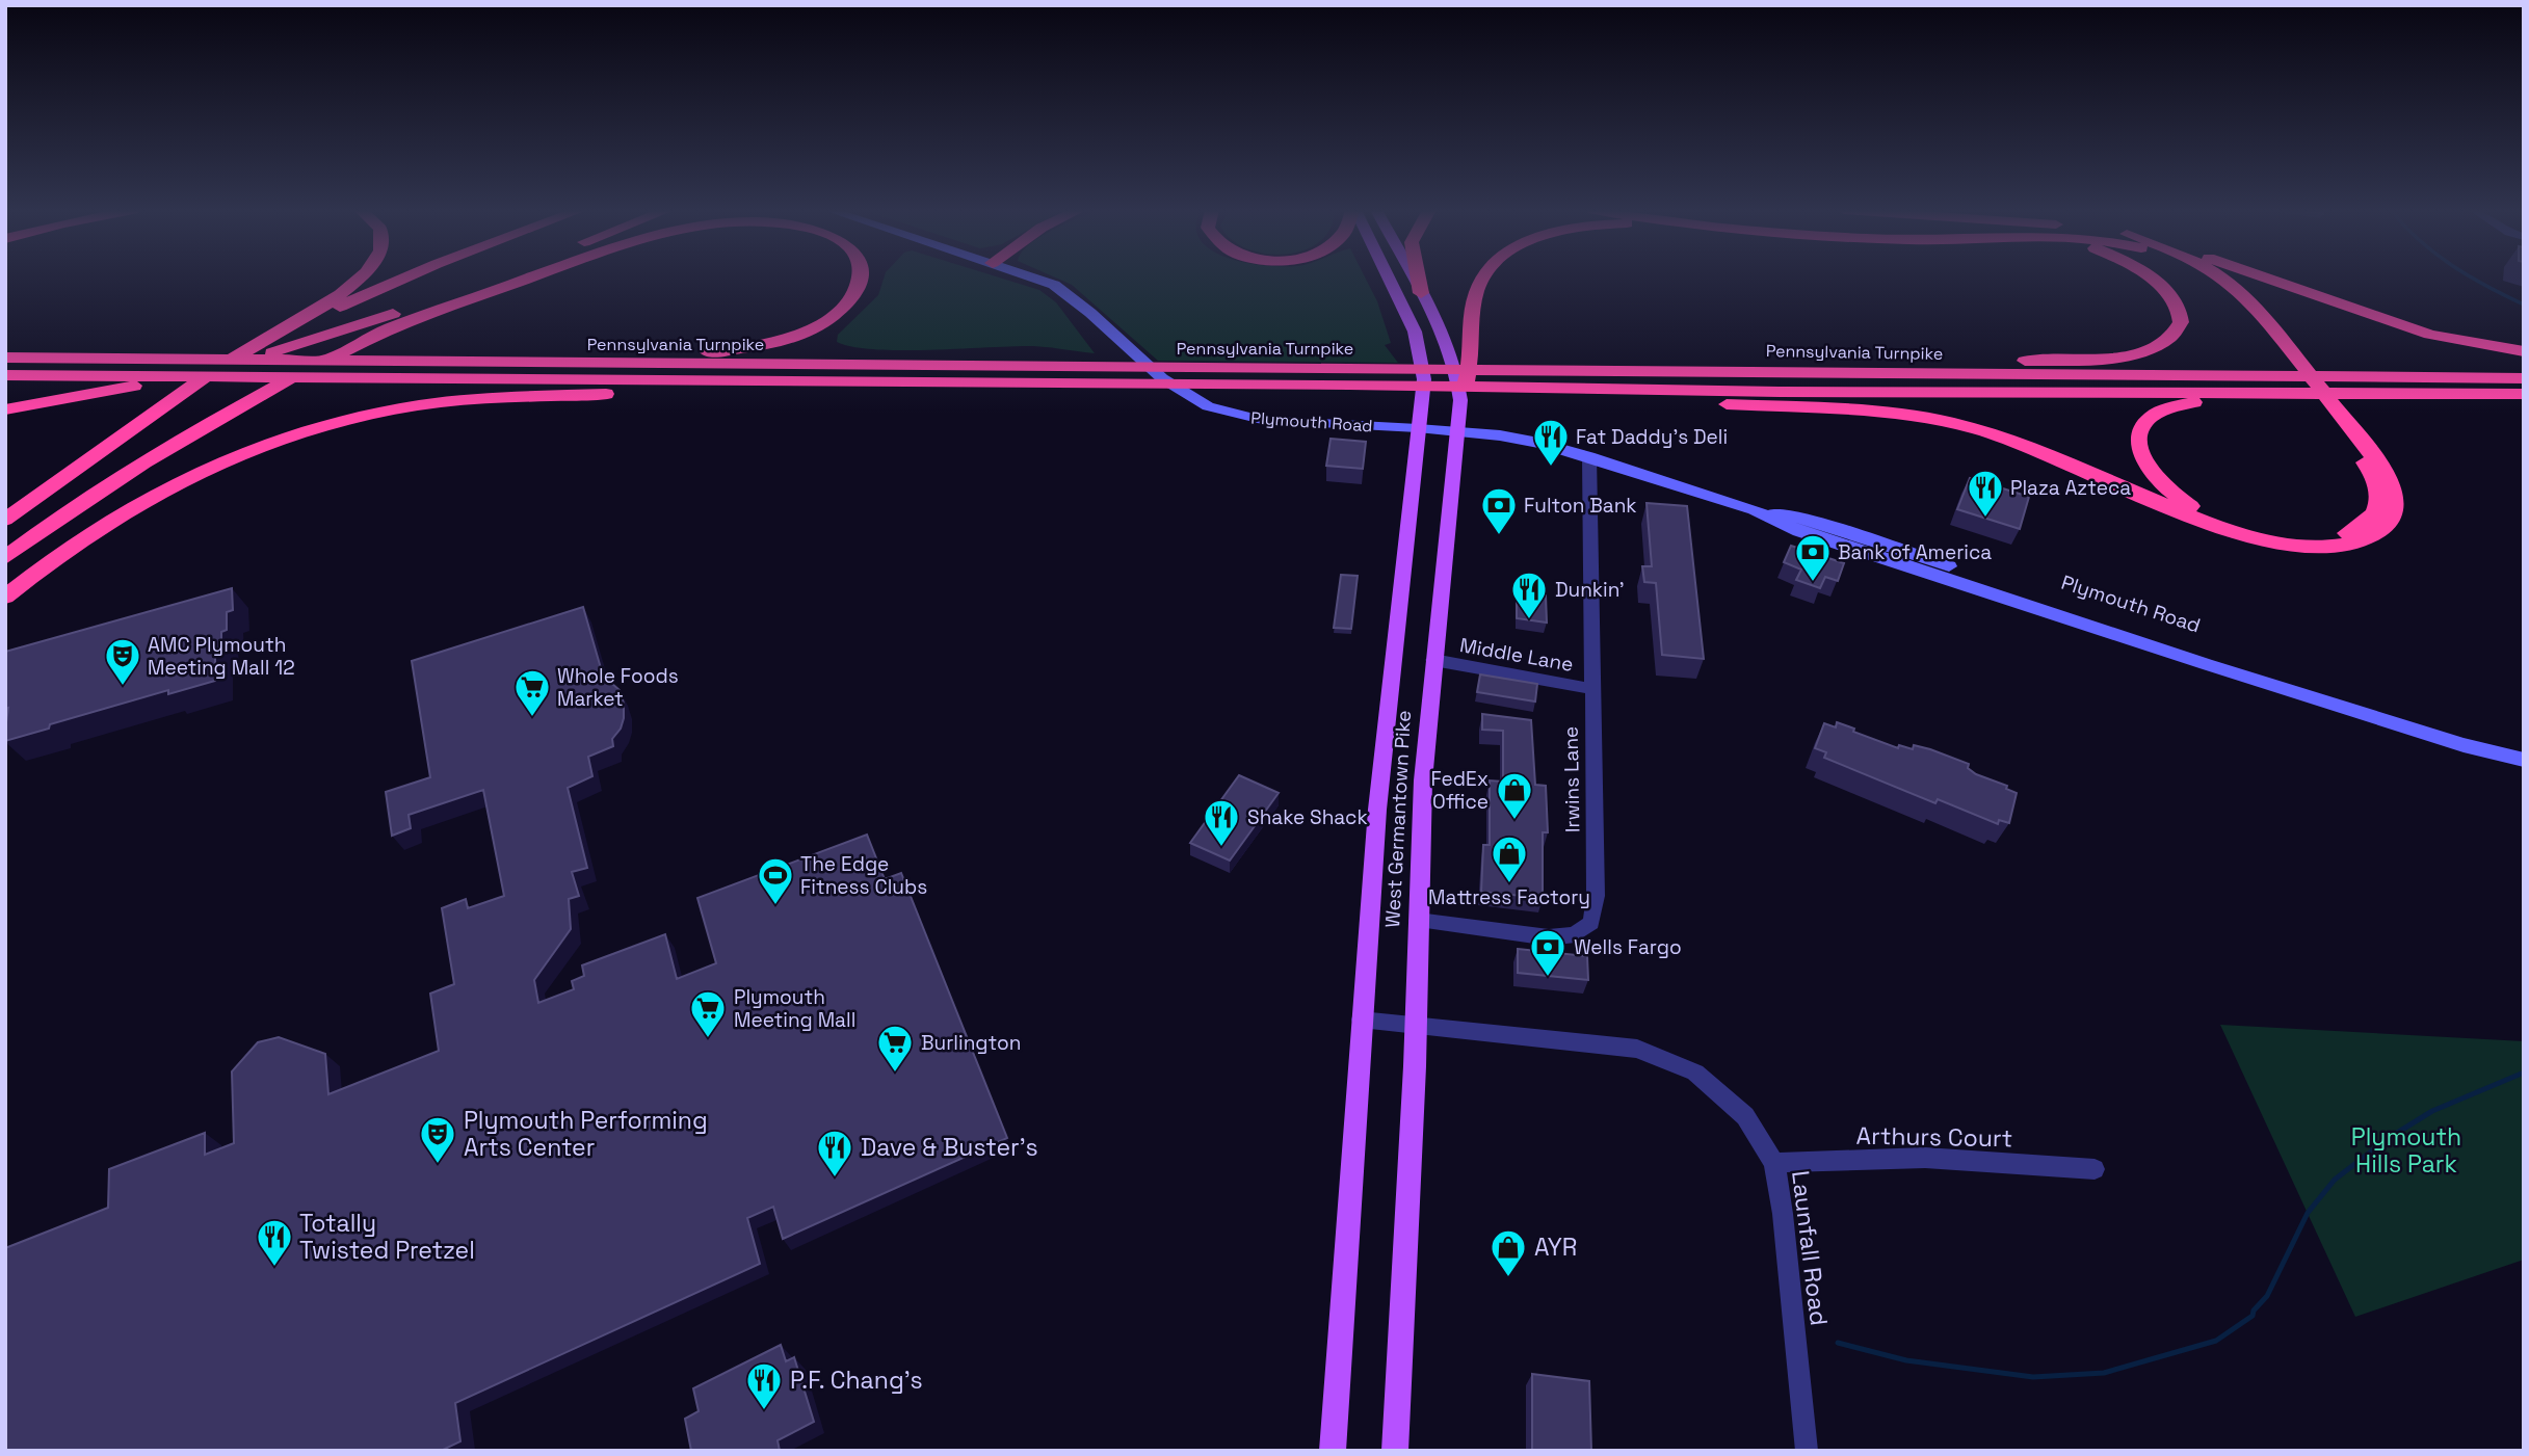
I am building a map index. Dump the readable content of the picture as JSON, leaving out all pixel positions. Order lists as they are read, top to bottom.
{
  "streets": {
    "highway": ["Pennsylvania Turnpike"],
    "main road": ["Plymouth Road", "West Germantown Pike"],
    "street": [
      "Middle Lane",
      "Irwins Lane",
      "Arthurs Court",
      "Launfall Road"
    ]
  },
  "crossings": [
    ["Plymouth Road", "Irwins Lane"],
    ["Plymouth Road", "West Germantown Pike"],
    ["Middle Lane", "Irwins Lane"],
    ["Middle Lane", "West Germantown Pike"],
    ["Irwins Lane", "West Germantown Pike"],
    ["West Germantown Pike", "Launfall Road"],
    ["Arthurs Court", "Launfall Road"]
  ],
  "parks": ["Plymouth Hills Park"],
  "places": {
    "restaurant": [
      "Fat Daddy's Deli",
      "Plaza Azteca",
      "Dunkin'",
      "Shake Shack",
      "Dave & Buster's",
      "Totally Twisted Pretzel",
      "P.F. Chang's"
    ],
    "bank": ["Fulton Bank", "Bank of America", "Wells Fargo"],
    "theatre": ["AMC Plymouth Meeting Mall 12", "Plymouth Performing Arts Center"],
    "supermarket": ["Whole Foods Market", "Plymouth Meeting Mall", "Burlington"],
    "shop": ["FedEx Office", "Mattress Factory", "AYR"],
    "sports": ["The Edge Fitness Clubs"]
  }
}
